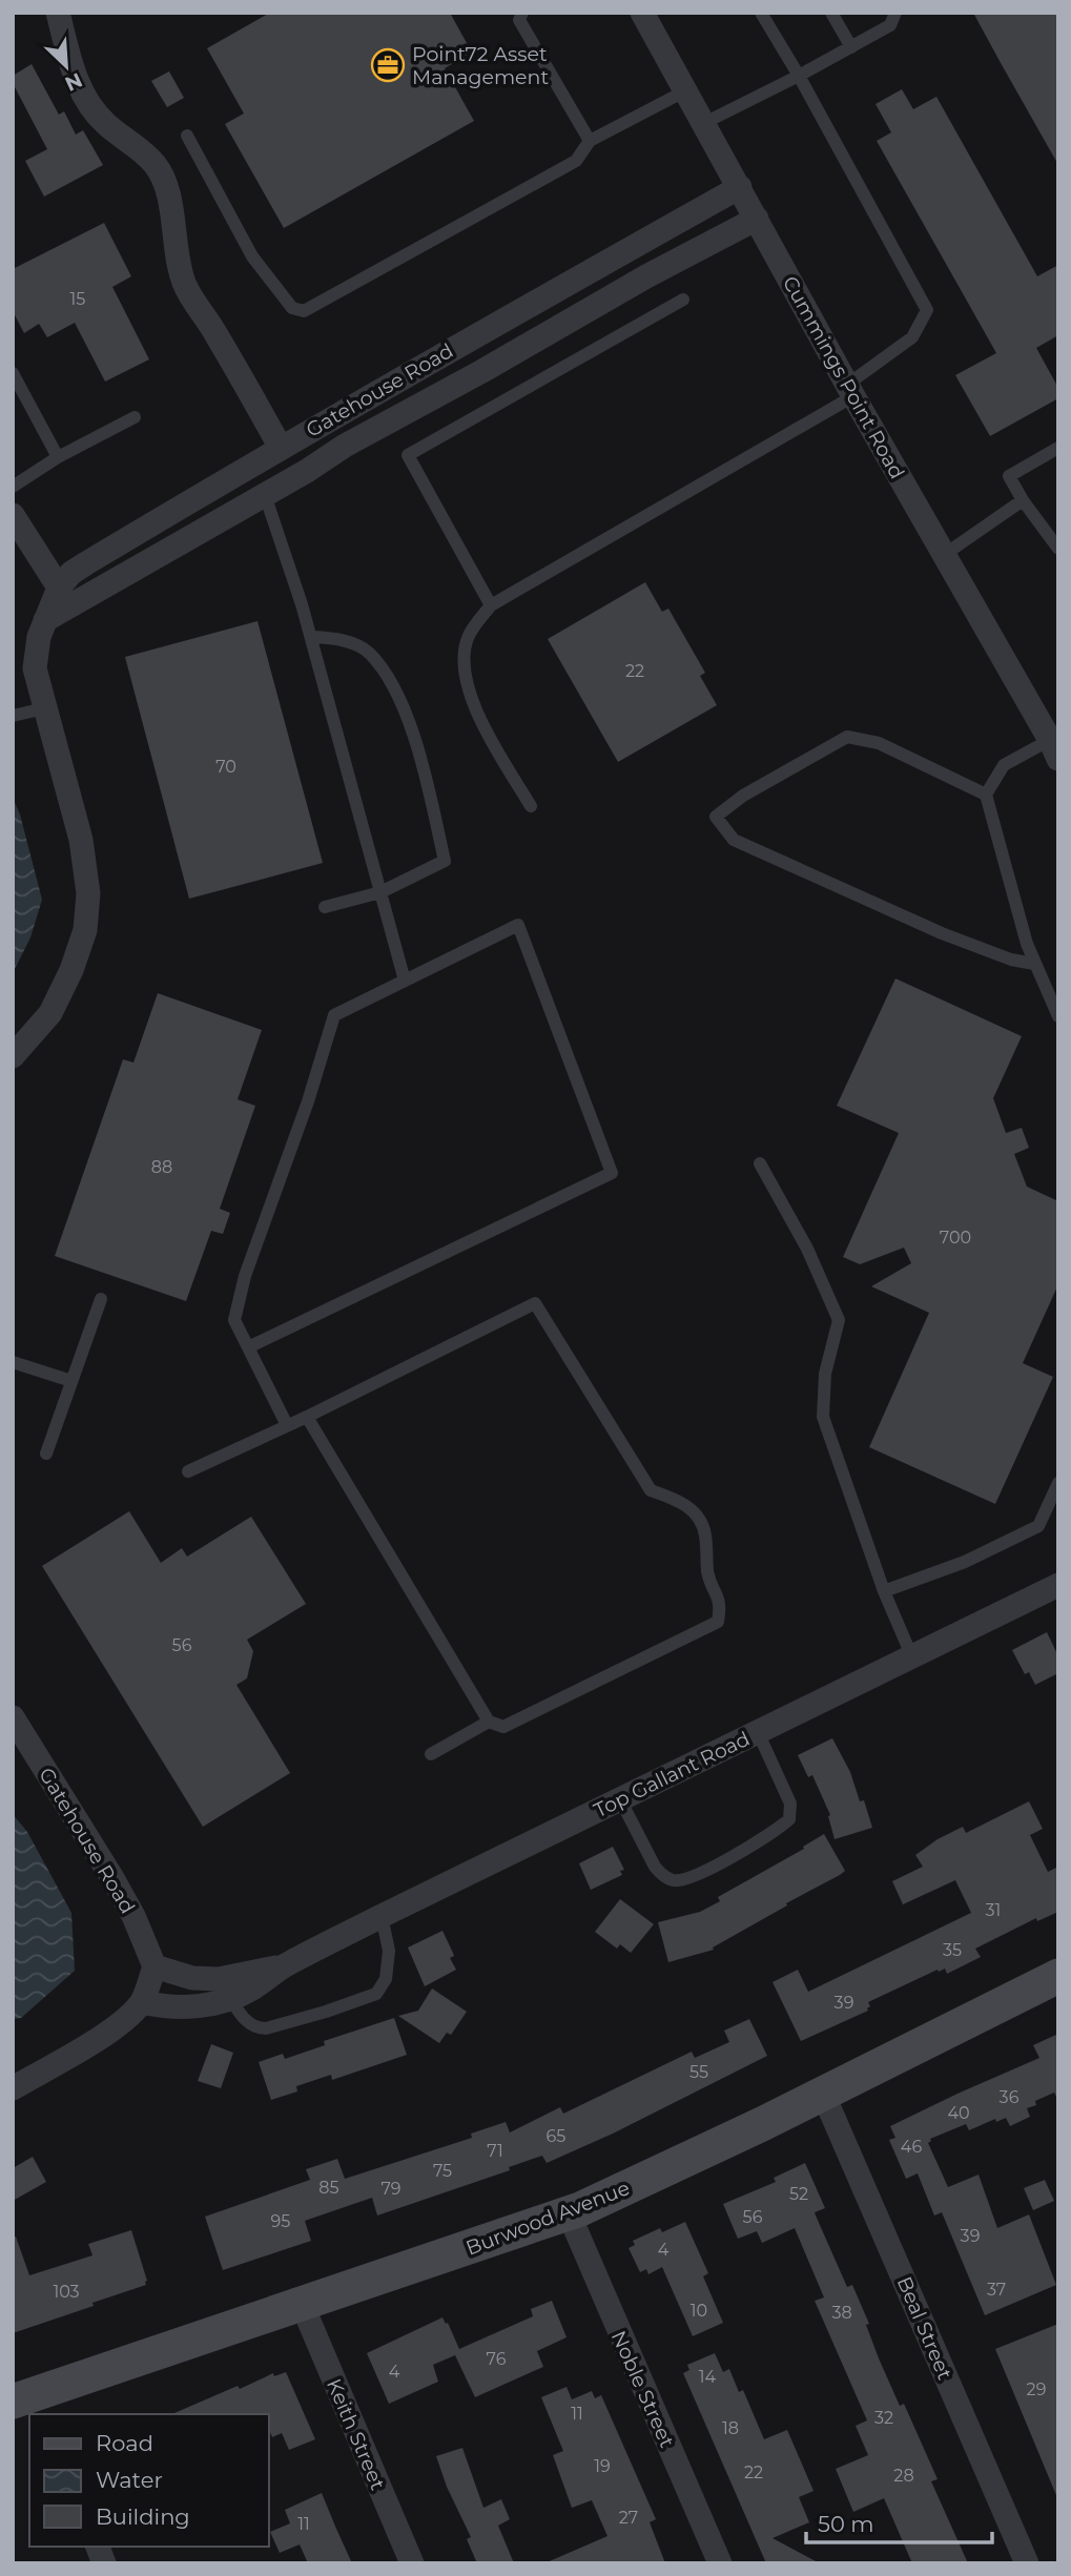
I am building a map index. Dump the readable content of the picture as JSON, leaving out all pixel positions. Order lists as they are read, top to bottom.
{
  "streets": {
    "street": [
      "Cummings Point Road",
      "Gatehouse Road",
      "Top Gallant Road",
      "Burwood Avenue",
      "Beal Street",
      "Noble Street",
      "Keith Street"
    ]
  },
  "crossings": [
    ["Cummings Point Road", "Gatehouse Road"],
    ["Gatehouse Road", "Top Gallant Road"],
    ["Burwood Avenue", "Beal Street"],
    ["Burwood Avenue", "Noble Street"],
    ["Burwood Avenue", "Keith Street"]
  ],
  "places": {
    "office": ["Point72 Asset Management"]
  },
  "house_numbers": [
    "15",
    "22",
    "70",
    "88",
    "700",
    "56",
    "31",
    "35",
    "39",
    "55",
    "36",
    "40",
    "65",
    "46",
    "71",
    "75",
    "85",
    "79",
    "52",
    "56",
    "95",
    "39",
    "4",
    "37",
    "103",
    "10",
    "38",
    "76",
    "4",
    "14",
    "29",
    "11",
    "32",
    "18",
    "19",
    "22",
    "28",
    "27",
    "11"
  ],
  "legend": ["Road", "Water", "Building"],
  "scale_bar": "50 m",
  "north": "bottom right"
}
